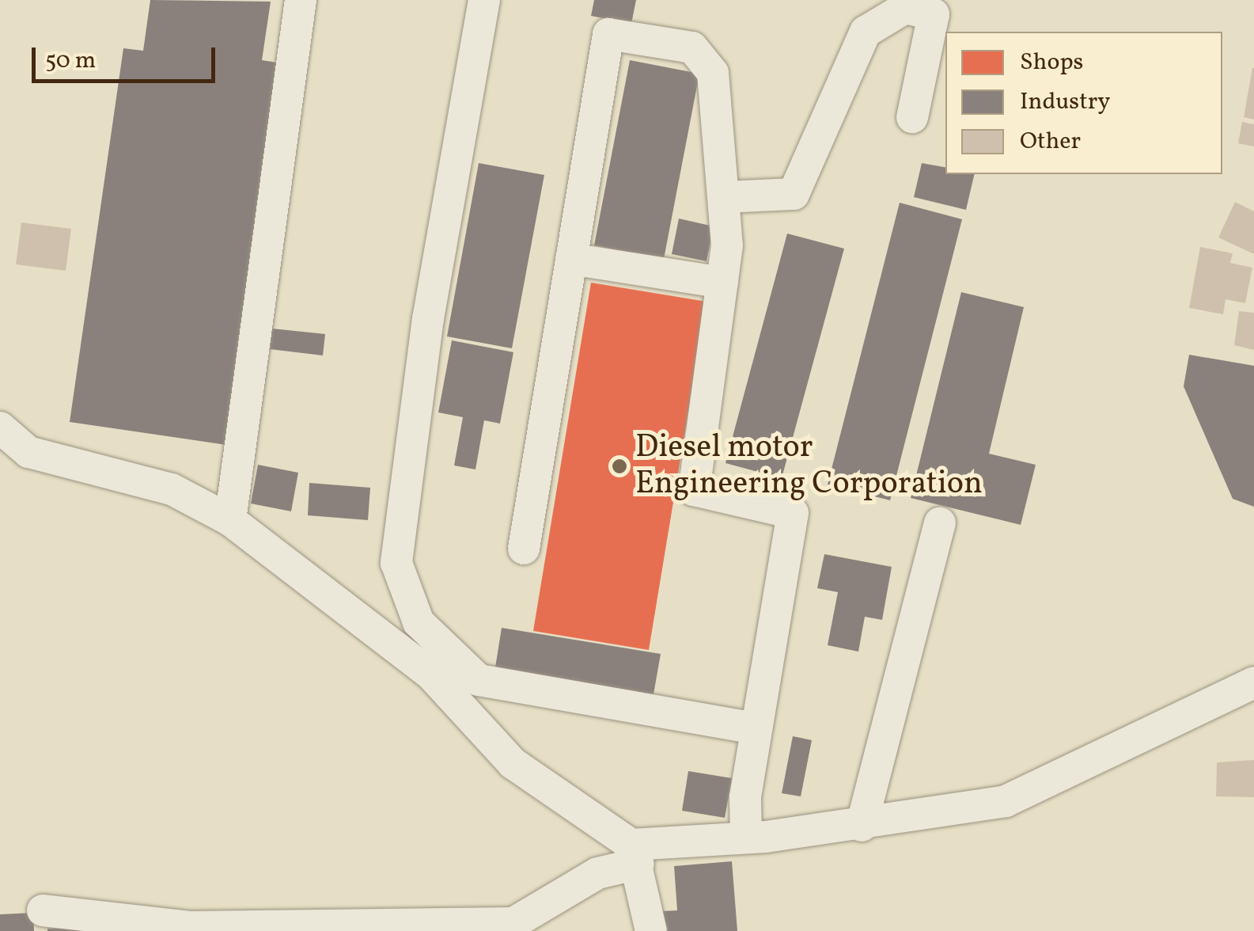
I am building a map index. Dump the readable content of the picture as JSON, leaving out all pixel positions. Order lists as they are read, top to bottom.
{
  "places": ["Diesel motor Engineering Corporation"],
  "legend": ["Shops", "Industry", "Other"],
  "scale_bar": "50 m"
}
